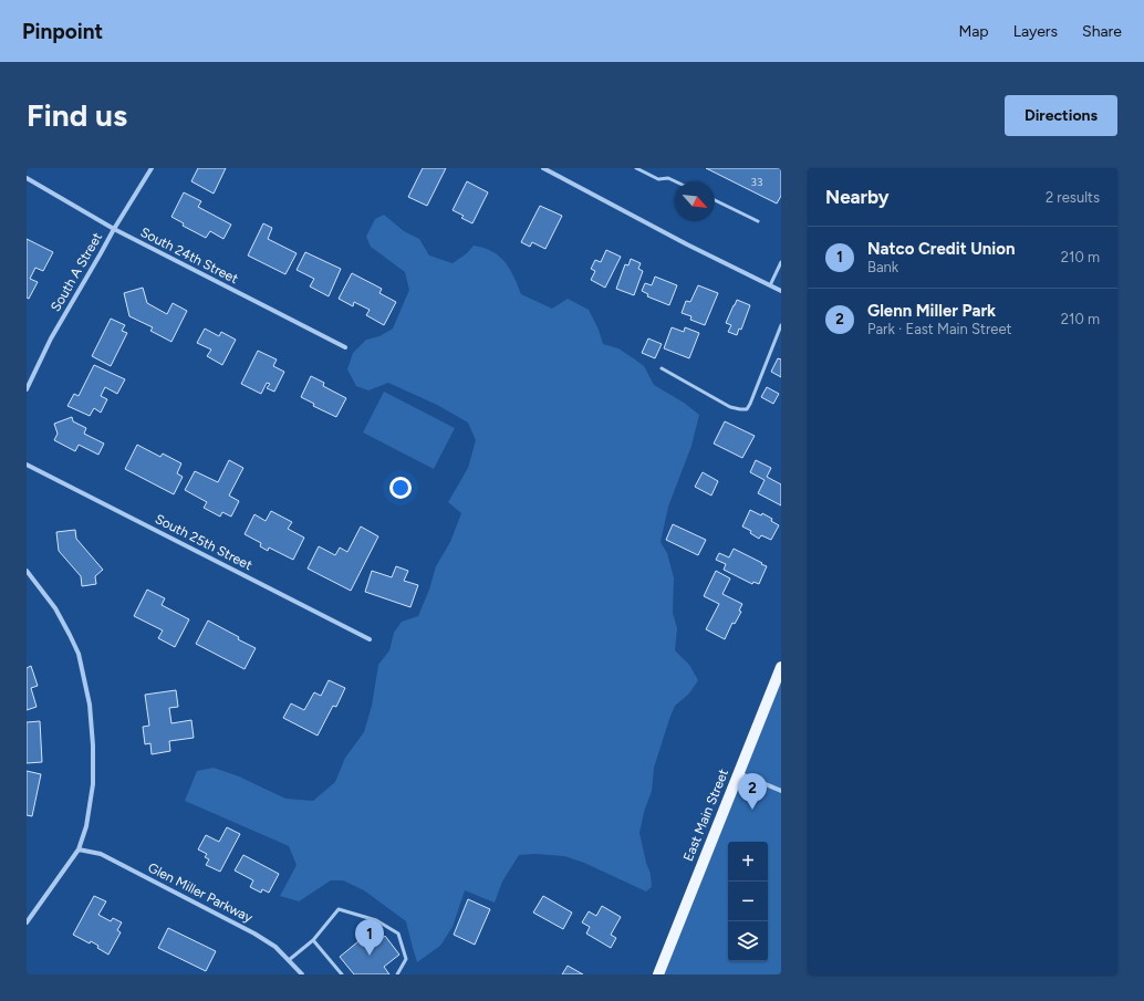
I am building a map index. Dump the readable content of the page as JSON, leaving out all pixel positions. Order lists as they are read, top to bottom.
{
  "streets": {
    "main road": ["East Main Street"],
    "street": [
      "South 24th Street",
      "South A Street",
      "South 25th Street",
      "Glen Miller Parkway"
    ]
  },
  "crossings": [
    ["South 24th Street", "South A Street"]
  ],
  "house_numbers": ["33"],
  "north": "bottom right",
  "page": {
    "header": "Pinpoint",
    "nav": ["Map", "Layers", "Share"],
    "buttons": "Directions",
    "title": "Find us",
    "heading": ["Nearby", "2 results"],
    "list": [
      {
        "mark": "1",
        "name": "Natco Credit Union",
        "note": "Bank",
        "value": "210 m"
      },
      {
        "mark": "2",
        "name": "Glenn Miller Park",
        "note": "Park · East Main Street",
        "value": "210 m"
      }
    ],
    "pins": ["2", "1"],
    "map_buttons": ["+", "−"]
  }
}
